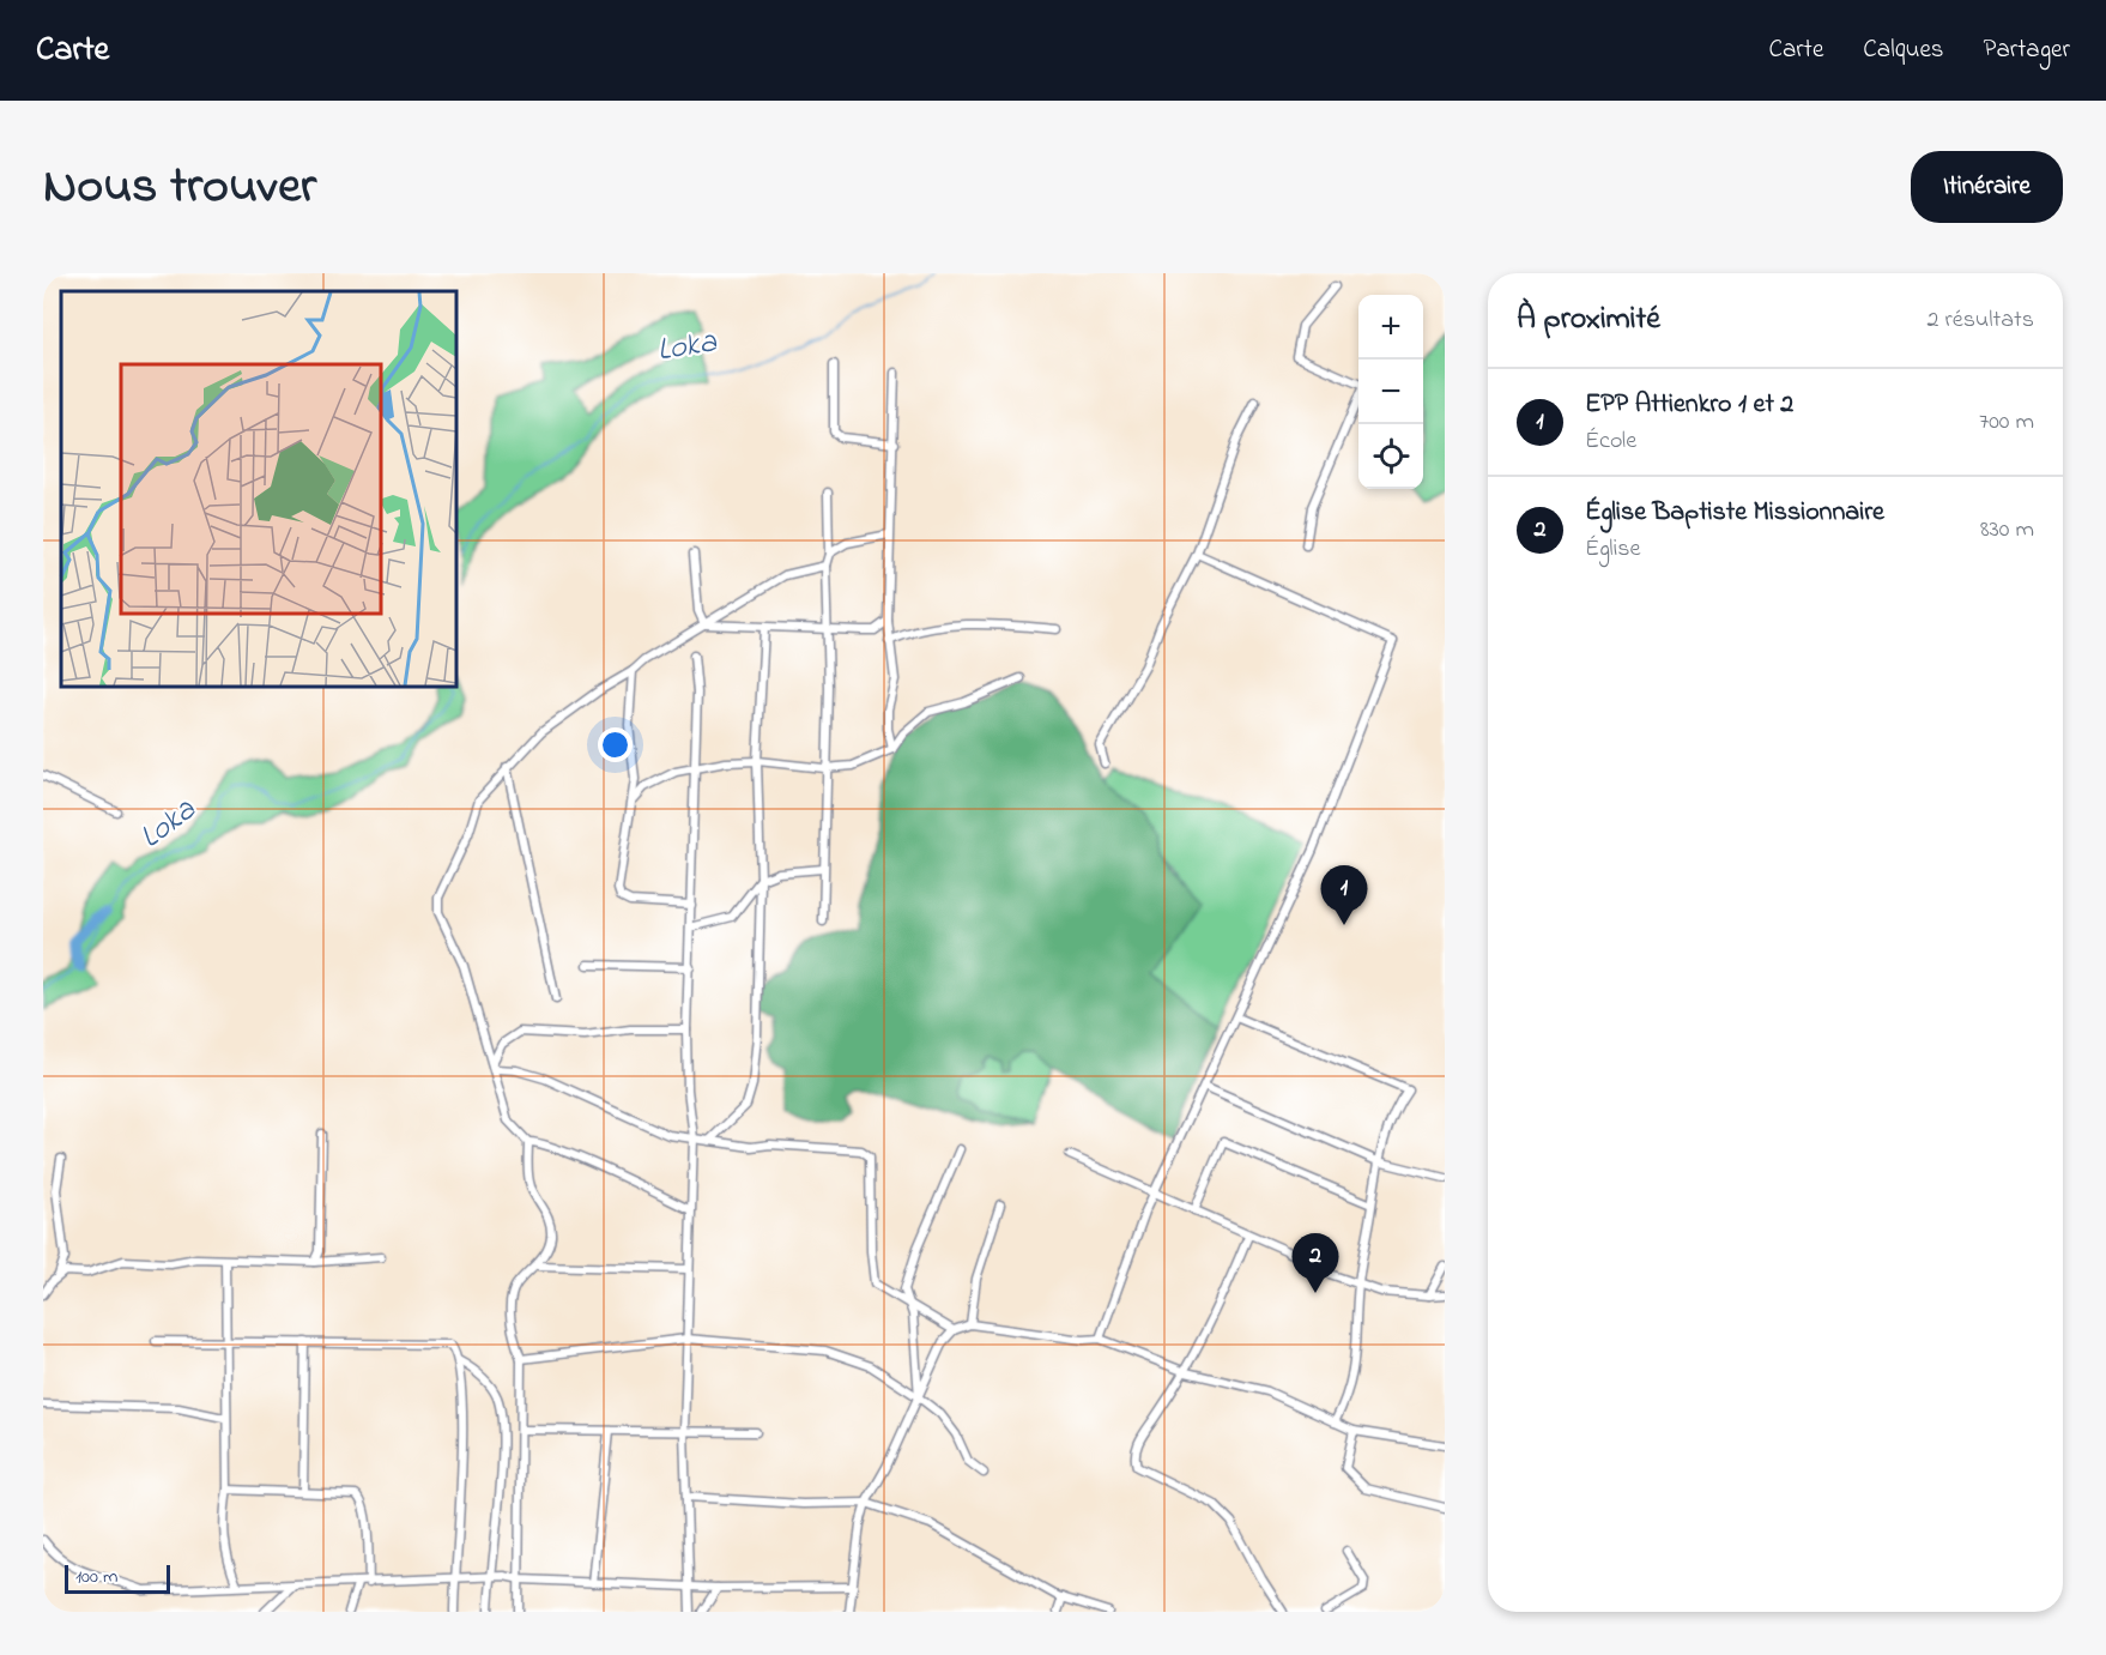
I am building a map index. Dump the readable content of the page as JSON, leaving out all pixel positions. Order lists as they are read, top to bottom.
{
  "water": ["Loka"],
  "scale_bar": "100 m",
  "page": {
    "header": "Carte",
    "nav": ["Carte", "Calques", "Partager"],
    "title": "Nous trouver",
    "buttons": "Itinéraire",
    "heading": ["À proximité", "2 résultats"],
    "map_buttons": ["+", "−"],
    "list": [
      {
        "mark": "1",
        "name": "EPP Attienkro 1 et 2",
        "note": "École",
        "value": "700 m"
      },
      {
        "mark": "2",
        "name": "Église Baptiste Missionnaire",
        "note": "Église",
        "value": "830 m"
      }
    ],
    "pins": ["1", "2"],
    "scale": "100 m"
  }
}
